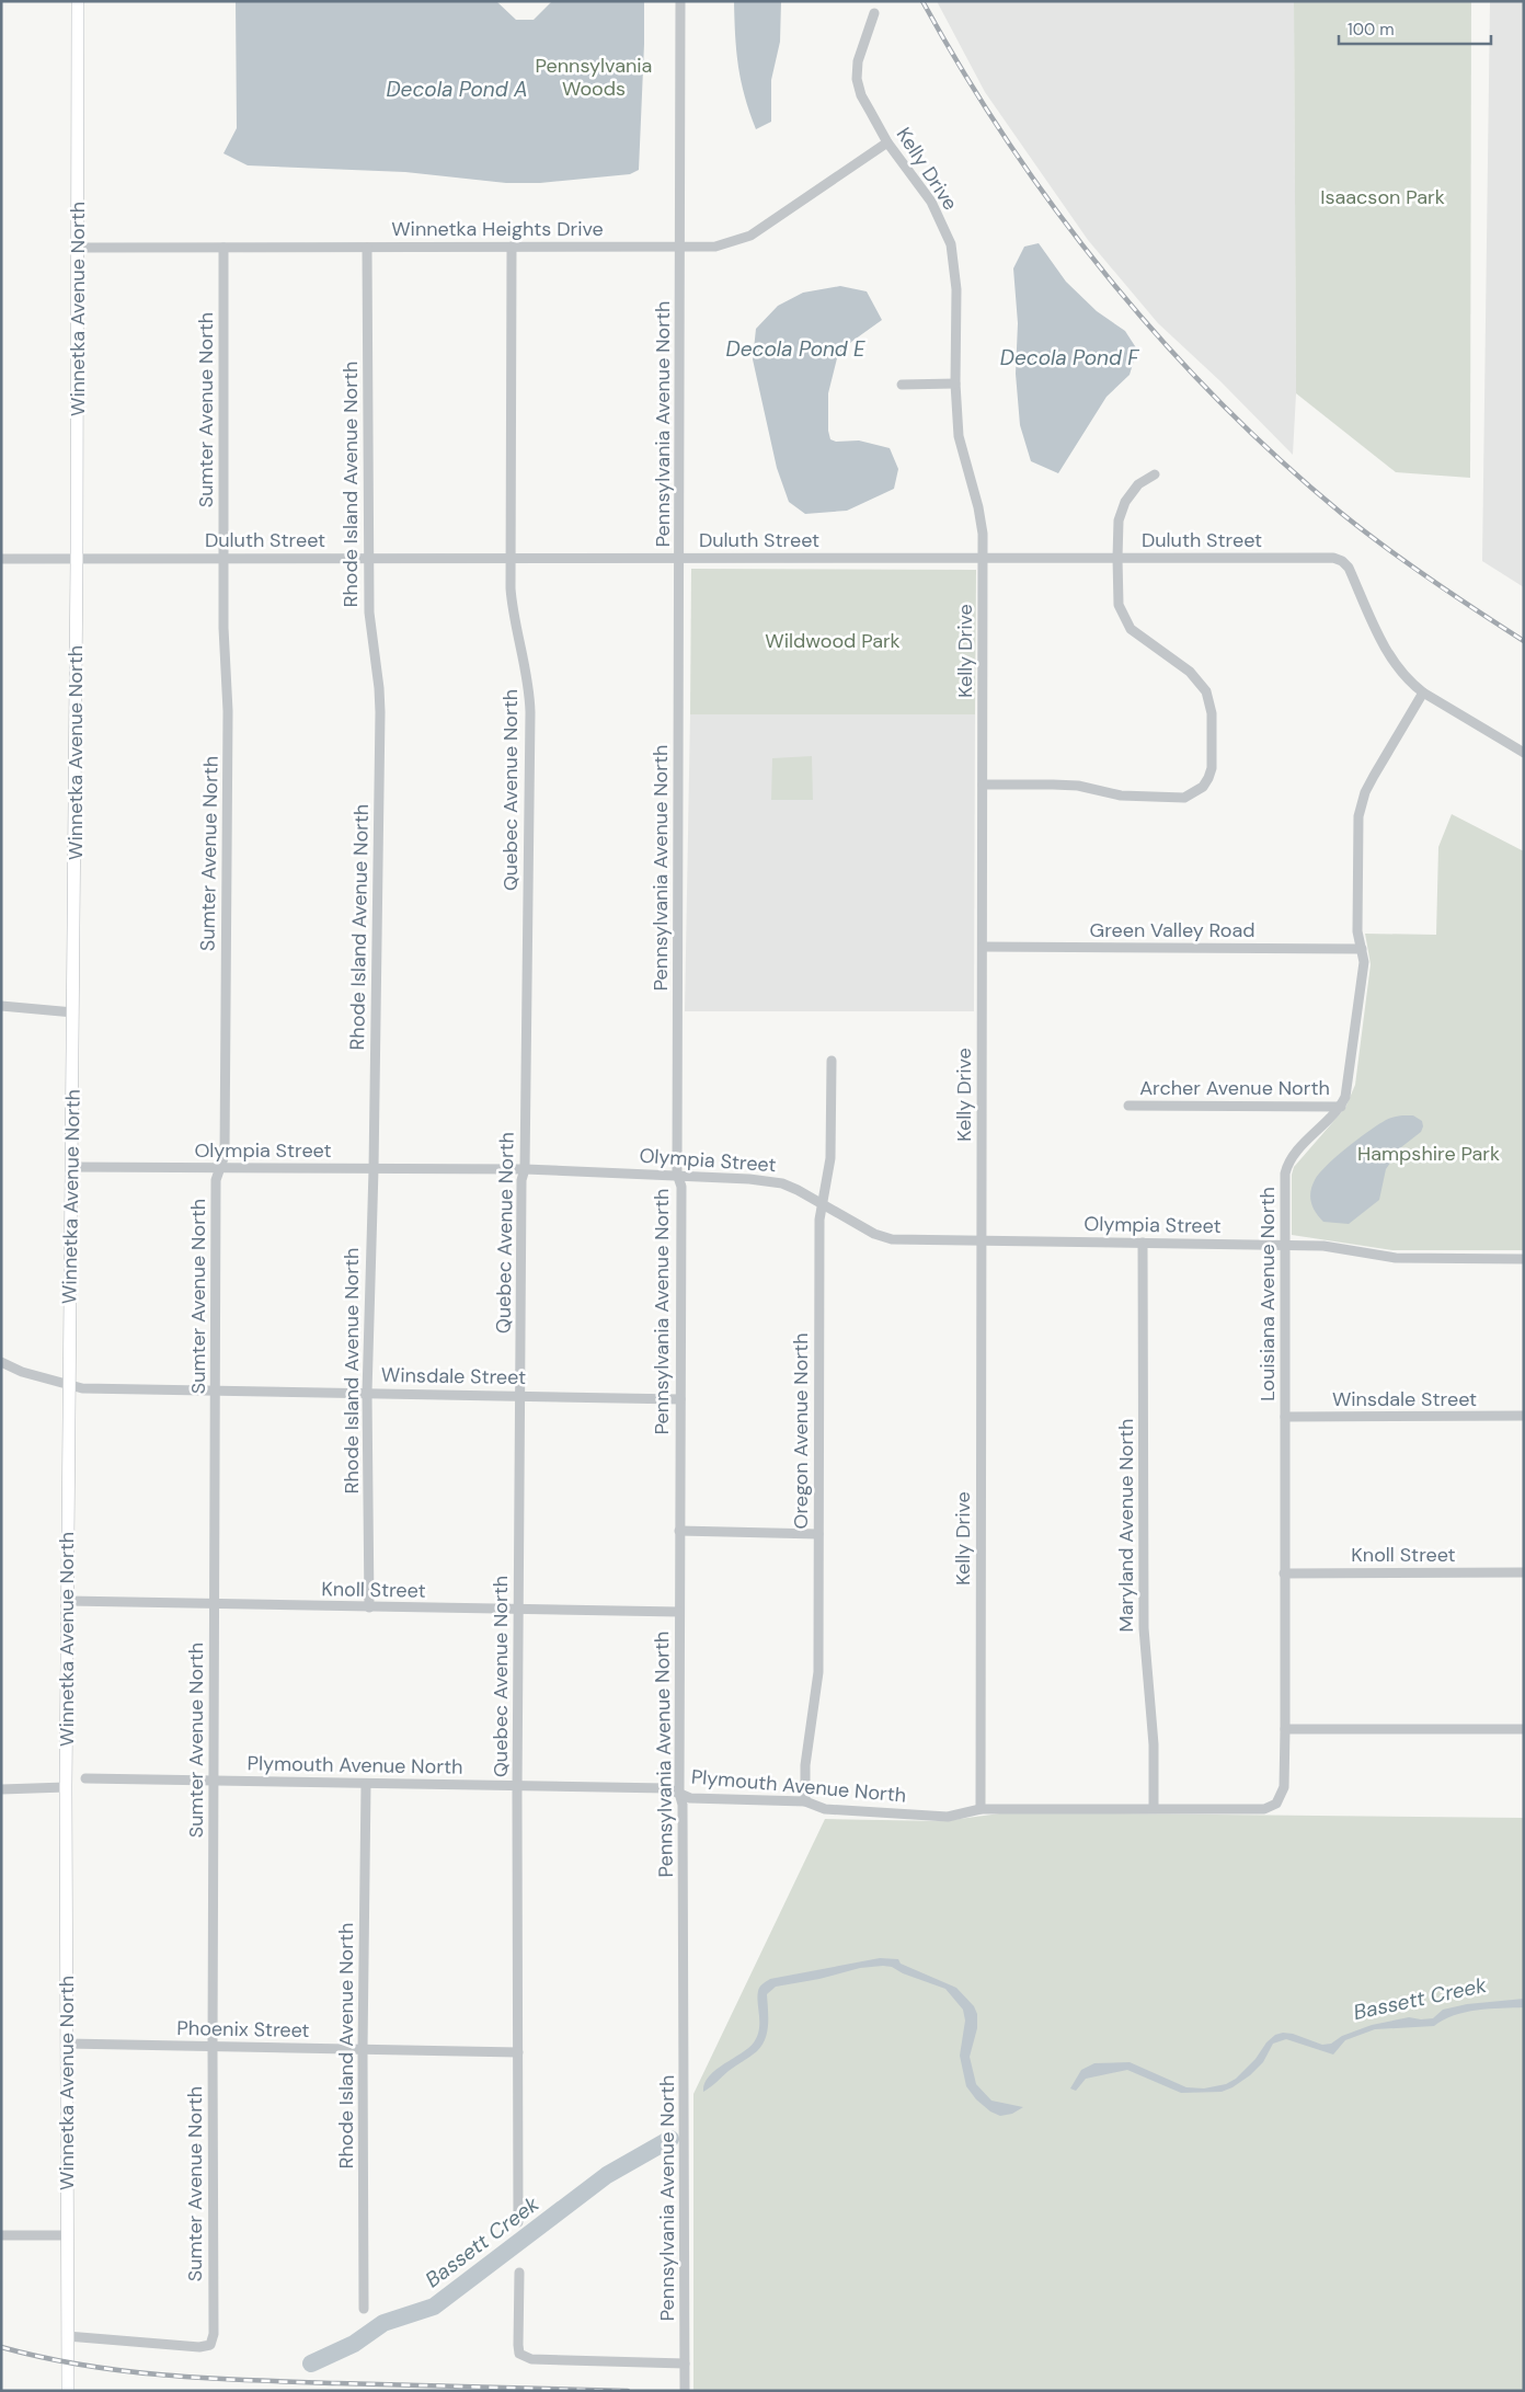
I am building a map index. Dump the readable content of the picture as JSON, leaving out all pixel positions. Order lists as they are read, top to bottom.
{
  "streets": {
    "main road": ["Winnetka Avenue North"],
    "street": [
      "Kelly Drive",
      "Winnetka Heights Drive",
      "Sumter Avenue North",
      "Pennsylvania Avenue North",
      "Rhode Island Avenue North",
      "Duluth Street",
      "Quebec Avenue North",
      "Green Valley Road",
      "Archer Avenue North",
      "Olympia Street",
      "Louisiana Avenue North",
      "Winsdale Street",
      "Oregon Avenue North",
      "Maryland Avenue North",
      "Knoll Street",
      "Plymouth Avenue North",
      "Phoenix Street"
    ]
  },
  "crossings": [
    ["Kelly Drive", "Winnetka Heights Drive"],
    ["Kelly Drive", "Duluth Street"],
    ["Kelly Drive", "Green Valley Road"],
    ["Kelly Drive", "Olympia Street"],
    ["Kelly Drive", "Plymouth Avenue North"],
    ["Winnetka Heights Drive", "Winnetka Avenue North"],
    ["Winnetka Heights Drive", "Sumter Avenue North"],
    ["Winnetka Heights Drive", "Pennsylvania Avenue North"],
    ["Winnetka Heights Drive", "Rhode Island Avenue North"],
    ["Winnetka Heights Drive", "Quebec Avenue North"],
    ["Winnetka Avenue North", "Sumter Avenue North"],
    ["Winnetka Avenue North", "Duluth Street"],
    ["Winnetka Avenue North", "Olympia Street"],
    ["Winnetka Avenue North", "Winsdale Street"],
    ["Winnetka Avenue North", "Knoll Street"],
    ["Winnetka Avenue North", "Phoenix Street"],
    ["Sumter Avenue North", "Duluth Street"],
    ["Sumter Avenue North", "Olympia Street"],
    ["Sumter Avenue North", "Winsdale Street"],
    ["Sumter Avenue North", "Knoll Street"],
    ["Sumter Avenue North", "Plymouth Avenue North"],
    ["Sumter Avenue North", "Phoenix Street"],
    ["Pennsylvania Avenue North", "Duluth Street"],
    ["Pennsylvania Avenue North", "Olympia Street"],
    ["Pennsylvania Avenue North", "Winsdale Street"],
    ["Pennsylvania Avenue North", "Knoll Street"],
    ["Pennsylvania Avenue North", "Plymouth Avenue North"],
    ["Rhode Island Avenue North", "Duluth Street"],
    ["Rhode Island Avenue North", "Olympia Street"],
    ["Rhode Island Avenue North", "Winsdale Street"],
    ["Rhode Island Avenue North", "Knoll Street"],
    ["Rhode Island Avenue North", "Plymouth Avenue North"],
    ["Rhode Island Avenue North", "Phoenix Street"],
    ["Duluth Street", "Quebec Avenue North"],
    ["Duluth Street", "Louisiana Avenue North"],
    ["Quebec Avenue North", "Olympia Street"],
    ["Quebec Avenue North", "Winsdale Street"],
    ["Quebec Avenue North", "Knoll Street"],
    ["Quebec Avenue North", "Plymouth Avenue North"],
    ["Quebec Avenue North", "Phoenix Street"],
    ["Green Valley Road", "Louisiana Avenue North"],
    ["Archer Avenue North", "Louisiana Avenue North"],
    ["Olympia Street", "Louisiana Avenue North"],
    ["Olympia Street", "Oregon Avenue North"],
    ["Olympia Street", "Maryland Avenue North"],
    ["Louisiana Avenue North", "Winsdale Street"],
    ["Louisiana Avenue North", "Knoll Street"],
    ["Louisiana Avenue North", "Plymouth Avenue North"],
    ["Oregon Avenue North", "Plymouth Avenue North"],
    ["Maryland Avenue North", "Plymouth Avenue North"]
  ],
  "water": [
    "Decola Pond A",
    "Decola Pond E",
    "Decola Pond F",
    "Bassett Creek"
  ],
  "parks": [
    "Pennsylvania Woods",
    "Isaacson Park",
    "Wildwood Park",
    "Hampshire Park"
  ],
  "scale_bar": "100 m"
}
